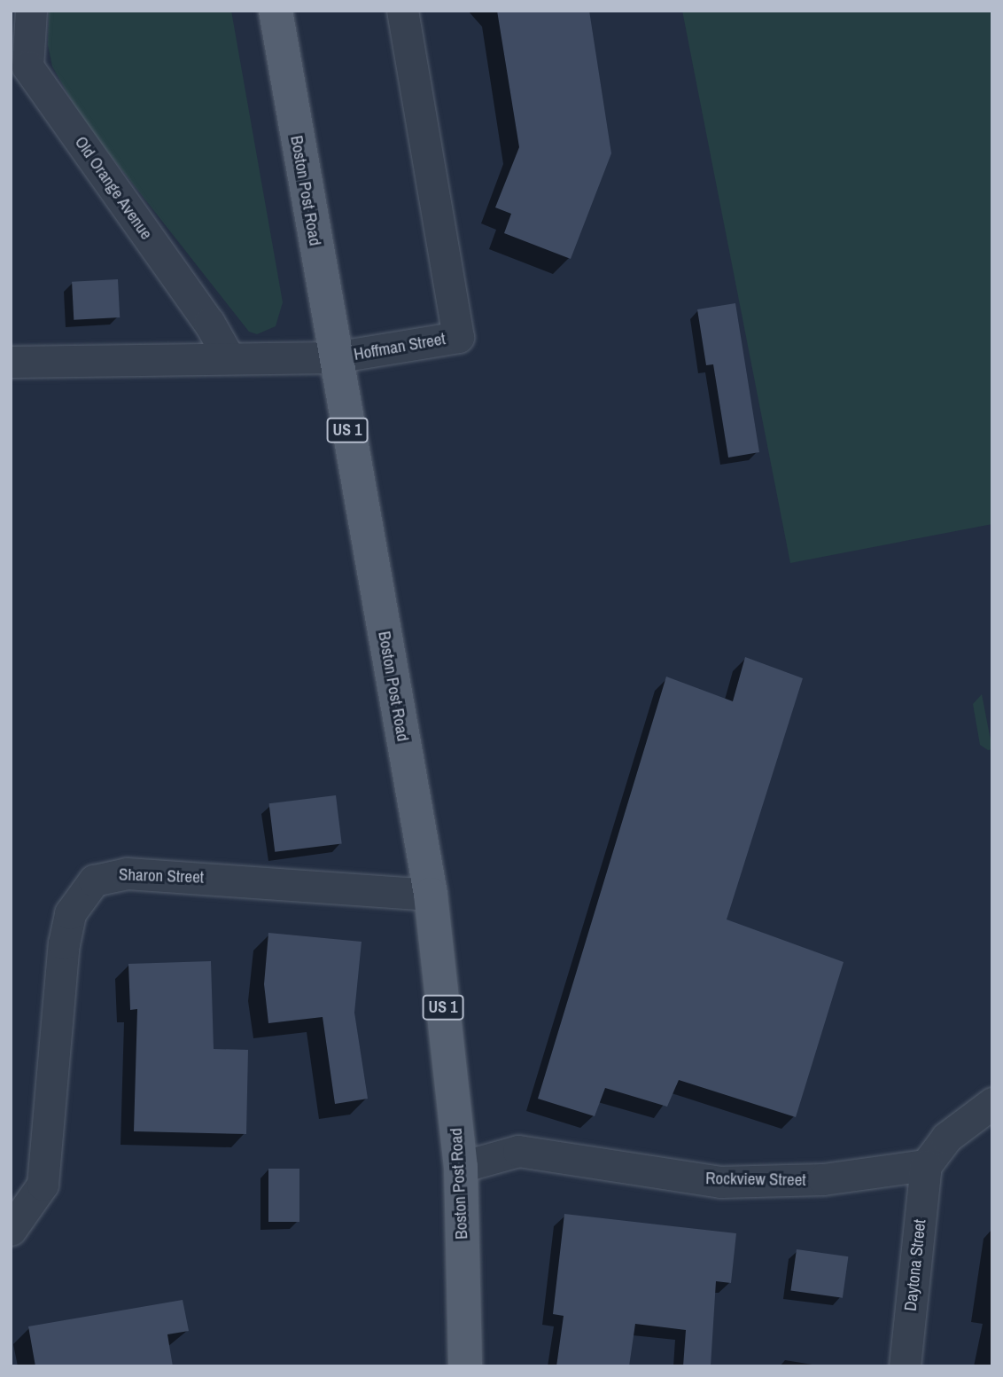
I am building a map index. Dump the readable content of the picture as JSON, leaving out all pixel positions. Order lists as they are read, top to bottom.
{
  "streets": {
    "main road": ["Boston Post Road", "US 1"],
    "street": [
      "Old Orange Avenue",
      "Hoffman Street",
      "Sharon Street",
      "Rockview Street",
      "Daytona Street"
    ]
  },
  "crossings": [
    ["Old Orange Avenue", "Hoffman Street"],
    ["Boston Post Road", "Hoffman Street"],
    ["Boston Post Road", "Sharon Street"],
    ["Boston Post Road", "Rockview Street"],
    ["Rockview Street", "Daytona Street"]
  ]
}
